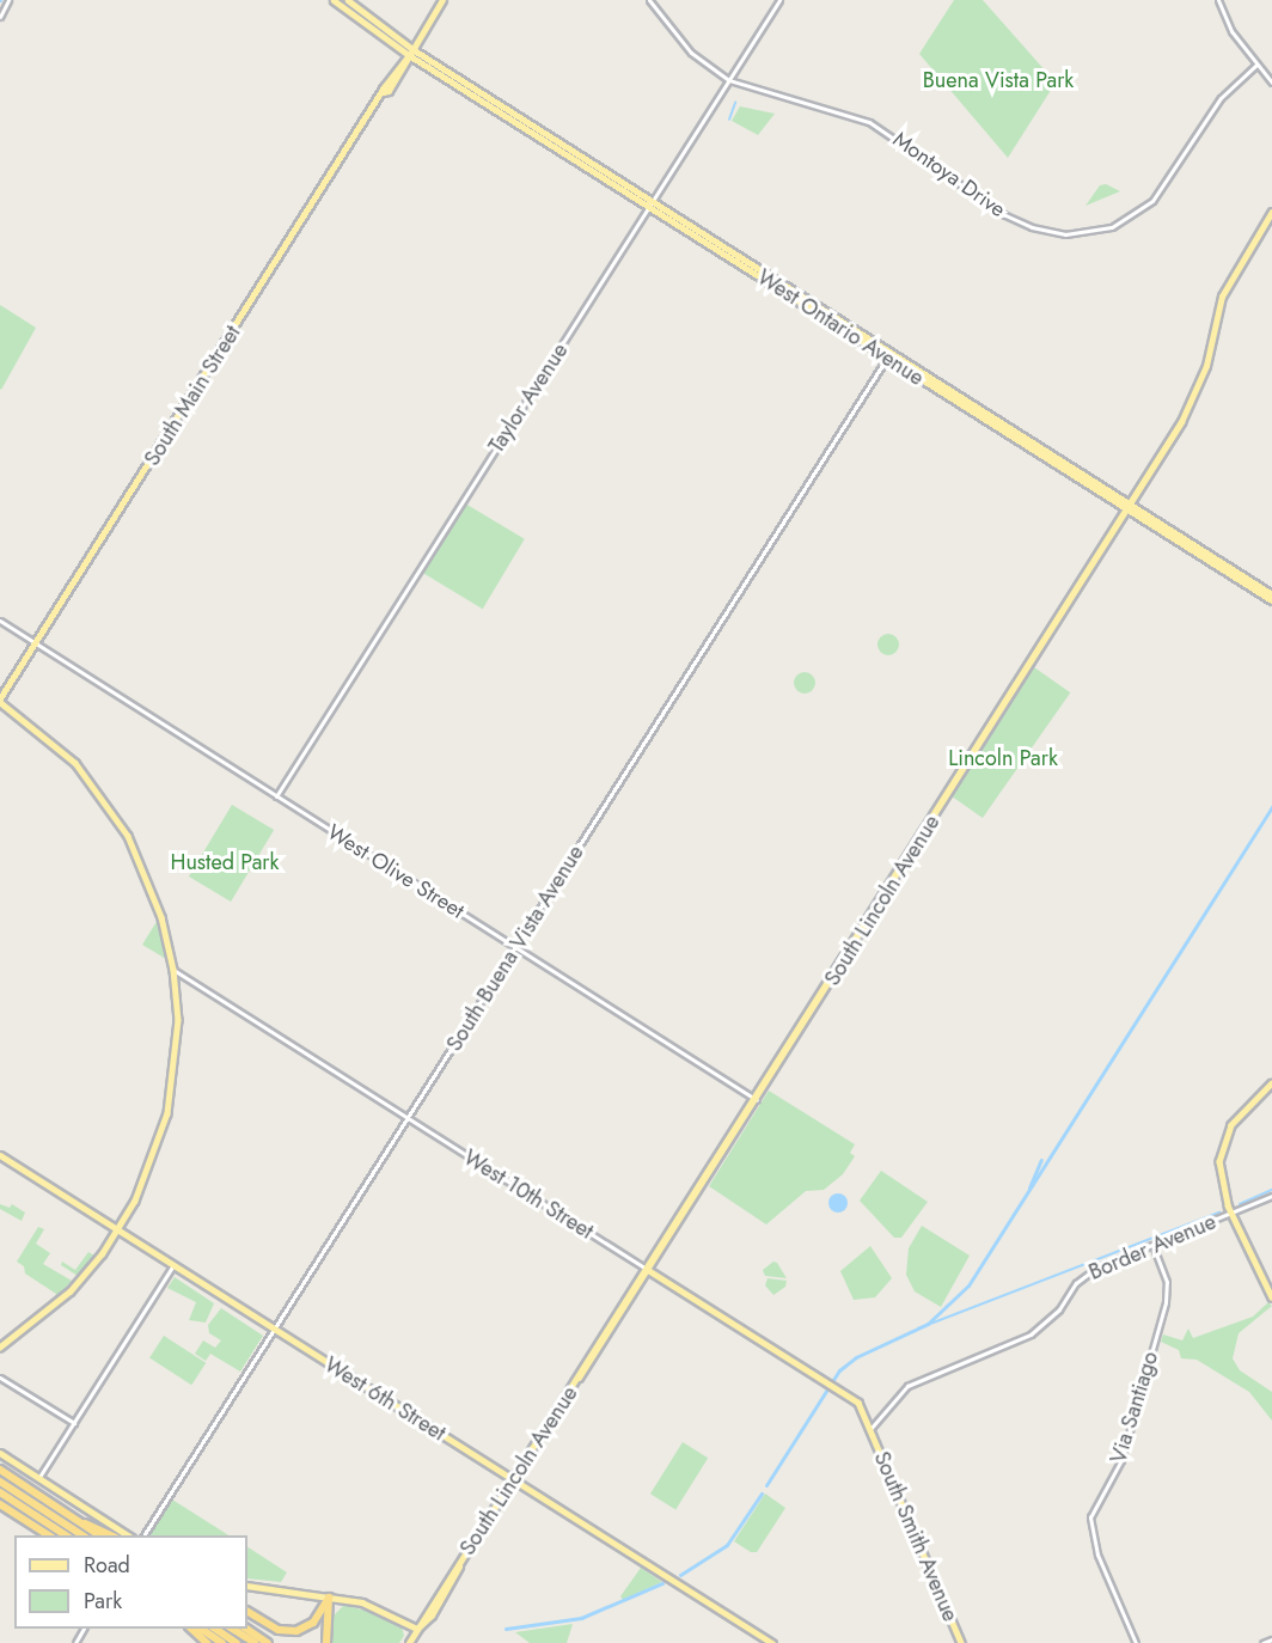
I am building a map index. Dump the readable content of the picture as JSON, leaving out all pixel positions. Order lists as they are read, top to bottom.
{
  "streets": {
    "main road": [
      "West Ontario Avenue",
      "South Main Street",
      "South Lincoln Avenue",
      "West 10th Street",
      "West 6th Street",
      "South Smith Avenue"
    ],
    "street": [
      "Montoya Drive",
      "Taylor Avenue",
      "West Olive Street",
      "South Buena Vista Avenue",
      "Border Avenue",
      "Via Santiago"
    ]
  },
  "crossings": [
    ["Montoya Drive", "Taylor Avenue"],
    ["West Ontario Avenue", "South Main Street"],
    ["West Ontario Avenue", "Taylor Avenue"],
    ["West Ontario Avenue", "South Lincoln Avenue"],
    ["West Ontario Avenue", "South Buena Vista Avenue"],
    ["South Main Street", "West Olive Street"],
    ["Taylor Avenue", "West Olive Street"],
    ["West Olive Street", "South Lincoln Avenue"],
    ["West Olive Street", "South Buena Vista Avenue"],
    ["South Lincoln Avenue", "West 10th Street"],
    ["South Lincoln Avenue", "West 6th Street"],
    ["South Buena Vista Avenue", "West 10th Street"],
    ["South Buena Vista Avenue", "West 6th Street"],
    ["West 10th Street", "Border Avenue"],
    ["West 10th Street", "South Smith Avenue"],
    ["Border Avenue", "Via Santiago"],
    ["Border Avenue", "South Smith Avenue"]
  ],
  "parks": ["Buena Vista Park", "Lincoln Park", "Husted Park"],
  "legend": ["Road", "Park"]
}
